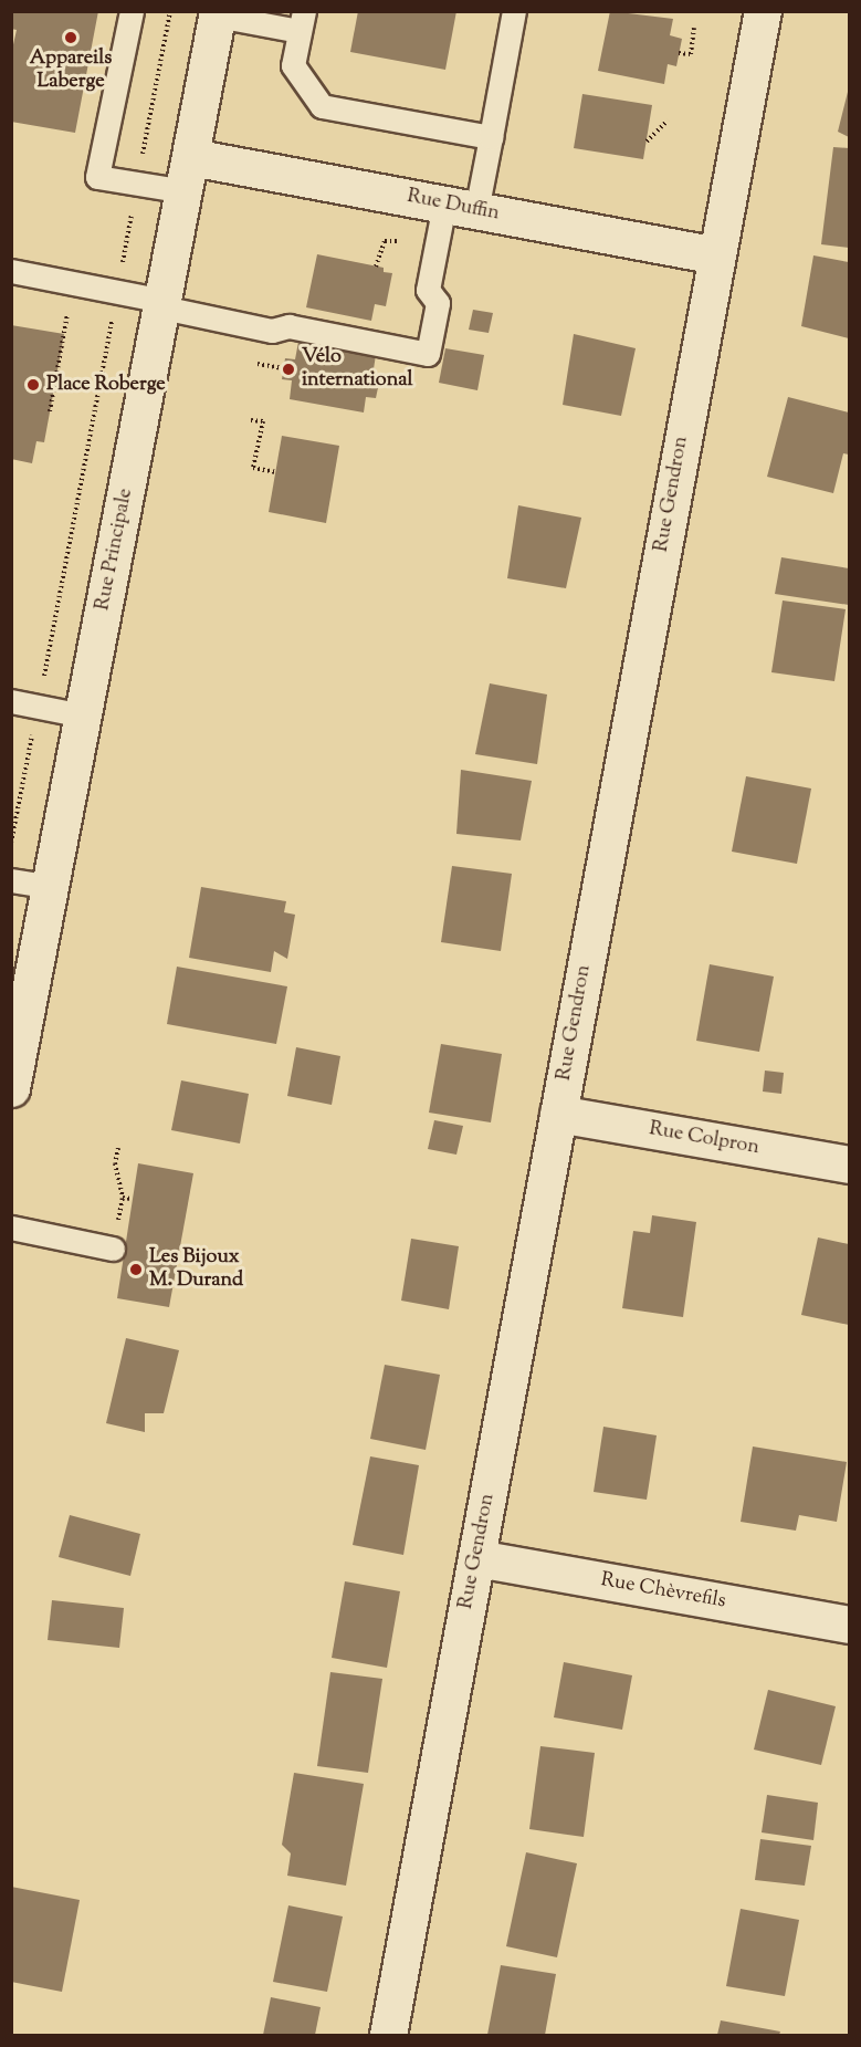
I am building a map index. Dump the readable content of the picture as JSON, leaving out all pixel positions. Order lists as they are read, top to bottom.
{
  "streets": {
    "street": [
      "Rue Duffin",
      "Rue Gendron",
      "Rue Principale",
      "Rue Colpron",
      "Rue Chèvrefils"
    ]
  },
  "crossings": [
    ["Rue Duffin", "Rue Gendron"],
    ["Rue Duffin", "Rue Principale"],
    ["Rue Gendron", "Rue Colpron"],
    ["Rue Gendron", "Rue Chèvrefils"]
  ],
  "places": [
    "Appareils Laberge",
    "Vélo international",
    "Place Roberge",
    "Les Bijoux M. Durand"
  ]
}
